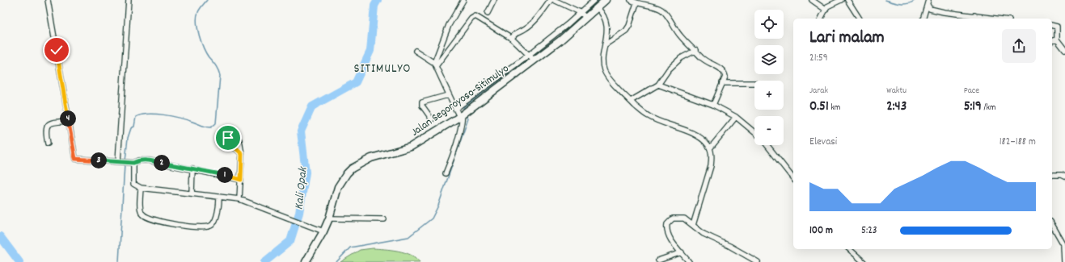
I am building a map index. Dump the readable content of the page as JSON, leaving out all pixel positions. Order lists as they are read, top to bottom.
{
  "streets": {
    "main road": ["Jalan Segoroyoso-Sitimulyo"]
  },
  "districts": ["SITIMULYO"],
  "water": ["Kali Opak"],
  "page": {
    "map_buttons": ["+", "−"],
    "heading": ["Lari malam", "21:59"],
    "stats": [
      ["Jarak", "0.51 km"],
      ["Waktu", "2:43"],
      ["Pace", "5:19 /km"]
    ],
    "pins": [
      "4",
      "3",
      "2",
      "1"
    ],
    "chart": ["Elevasi", "182–188 m"],
    "list": [
      {
        "name": "100 m",
        "note": "5:23"
      }
    ]
  }
}
